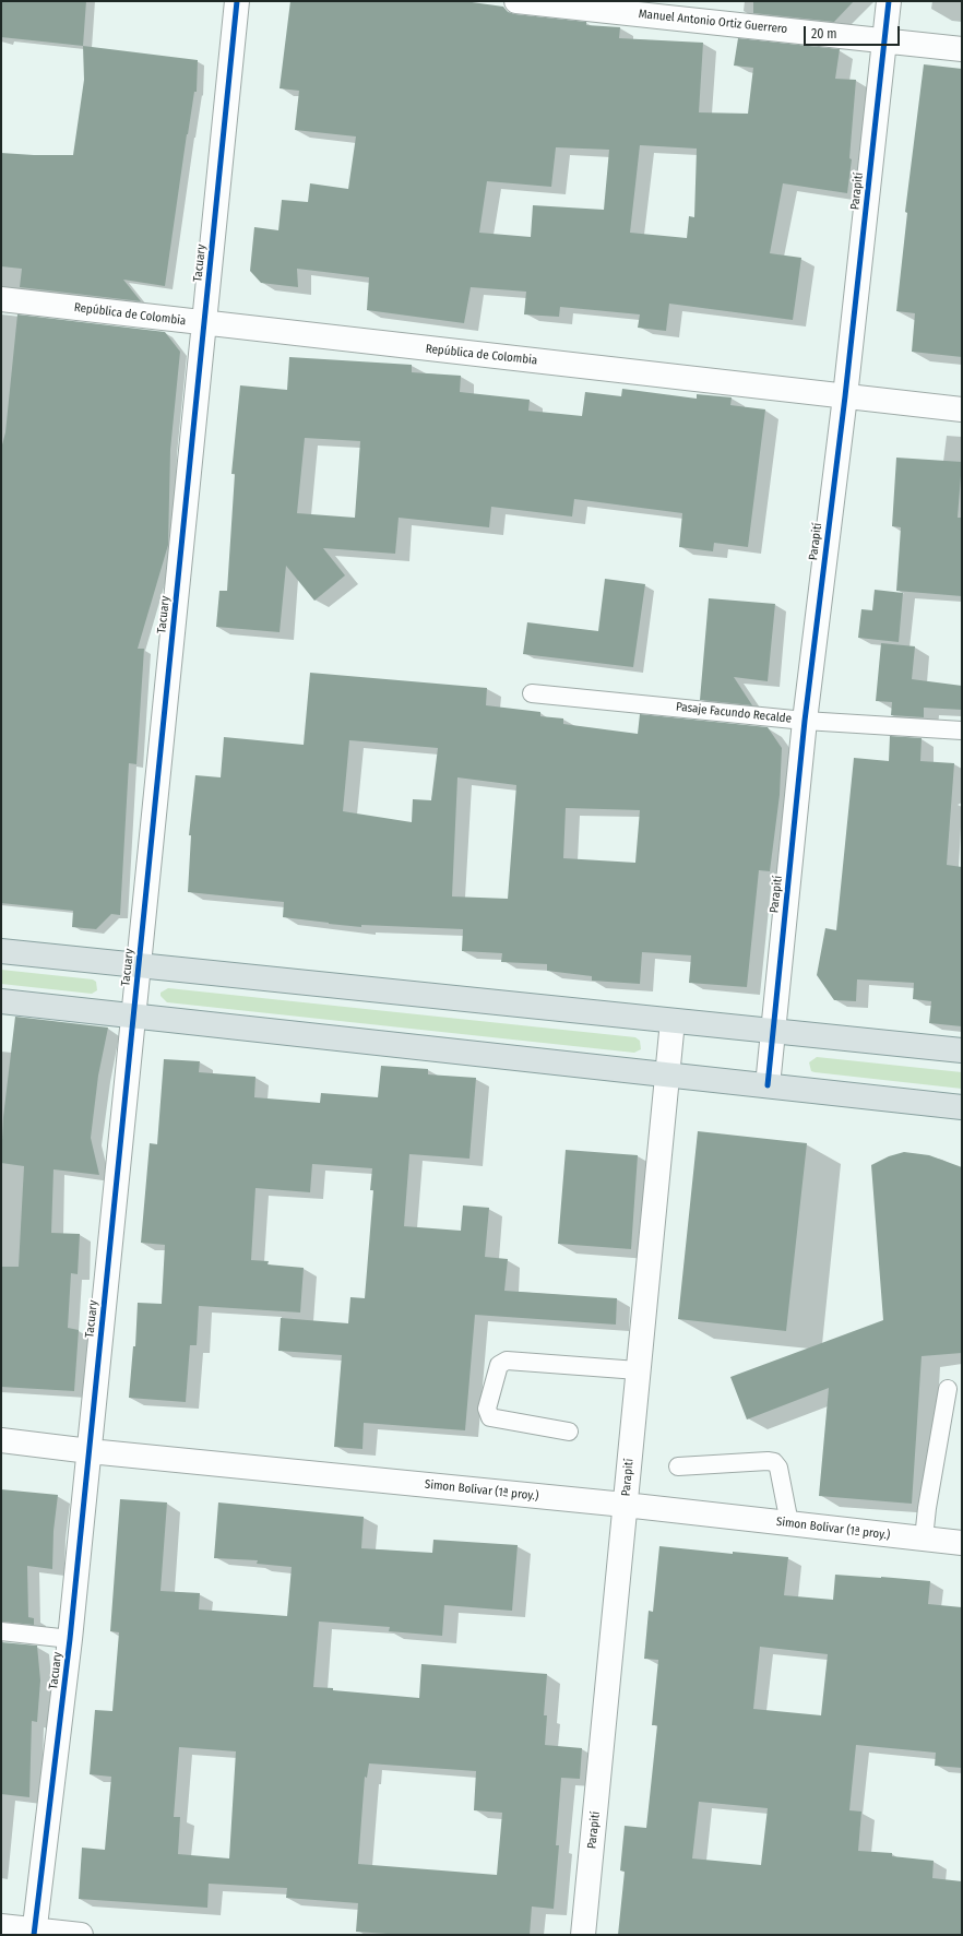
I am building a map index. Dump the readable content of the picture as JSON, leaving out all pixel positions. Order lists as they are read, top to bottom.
{
  "streets": {
    "street": [
      "Manuel Antonio Ortiz Guerrero",
      "Parapití",
      "Tacuary",
      "República de Colombia",
      "Simon Bolivar (1ª proy.)"
    ],
    "lane": ["Pasaje Facundo Recalde"]
  },
  "crossings": [
    ["Manuel Antonio Ortiz Guerrero", "Parapití"],
    ["Parapití", "República de Colombia"],
    ["Parapití", "Pasaje Facundo Recalde"],
    ["Parapití", "Simon Bolivar (1ª proy.)"],
    ["Tacuary", "República de Colombia"],
    ["Tacuary", "Simon Bolivar (1ª proy.)"]
  ],
  "scale_bar": "20 m"
}
